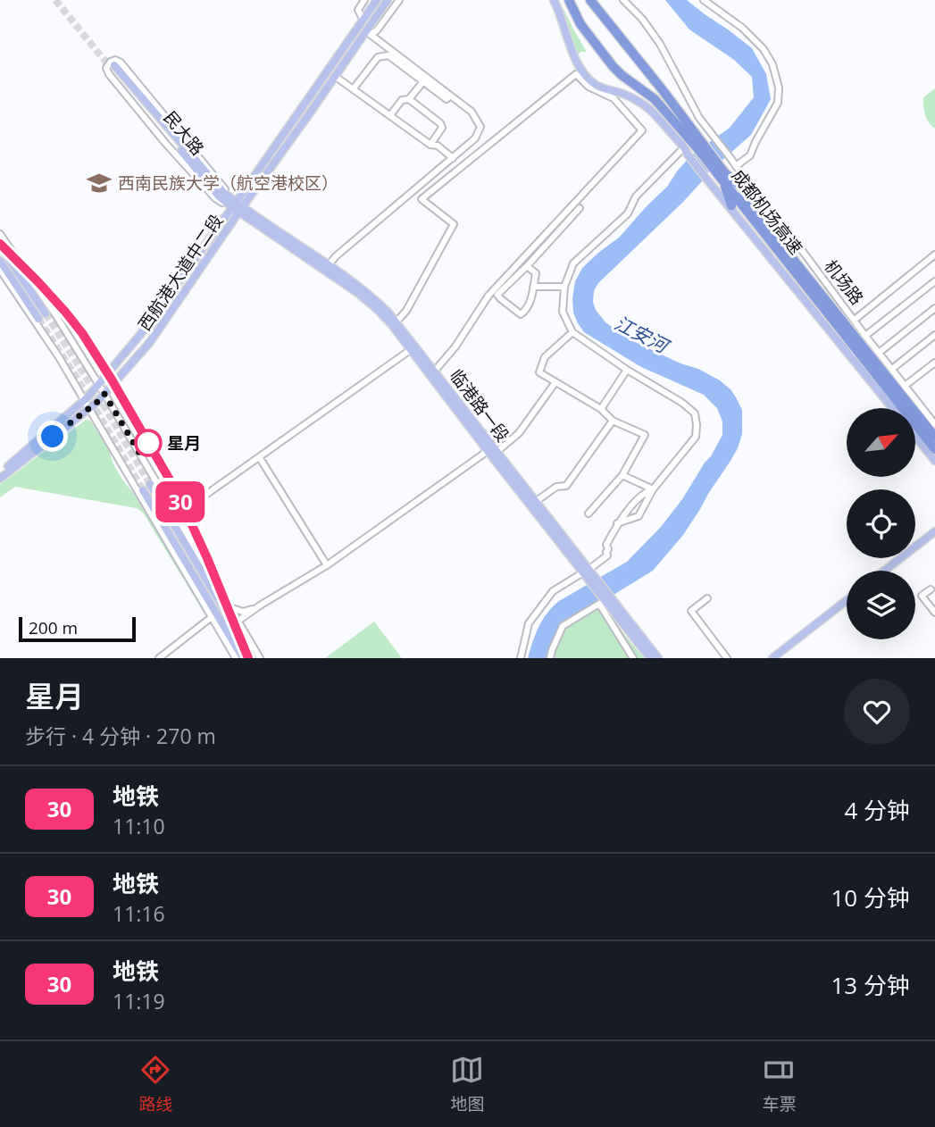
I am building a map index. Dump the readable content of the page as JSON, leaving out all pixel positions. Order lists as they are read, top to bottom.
{
  "streets": {
    "highway": ["成都机场高速"],
    "main road": ["民大路", "西航港大道中二段", "临港路一段"],
    "street": ["机场路"]
  },
  "crossings": [
    ["民大路", "西航港大道中二段"],
    ["民大路", "临港路一段"],
    ["西航港大道中二段", "临港路一段"]
  ],
  "water": ["江安河"],
  "places": {
    "school or university": ["西南民族大学（航空港校区）"],
    "other": ["星月"]
  },
  "lines": ["metro line 30"],
  "scale_bar": "200 m",
  "north": "top right",
  "page": {
    "on_map": "30",
    "scale": "200 m",
    "heading": ["星月", "步行 · 4 分钟 · 270 m"],
    "list": [
      {
        "mark": "30",
        "name": "地铁",
        "note": "11:10",
        "value": "4 分钟"
      },
      {
        "mark": "30",
        "name": "地铁",
        "note": "11:16",
        "value": "10 分钟"
      },
      {
        "mark": "30",
        "name": "地铁",
        "note": "11:19",
        "value": "13 分钟"
      }
    ],
    "tabs": ["路线", "地图", "车票"]
  }
}
